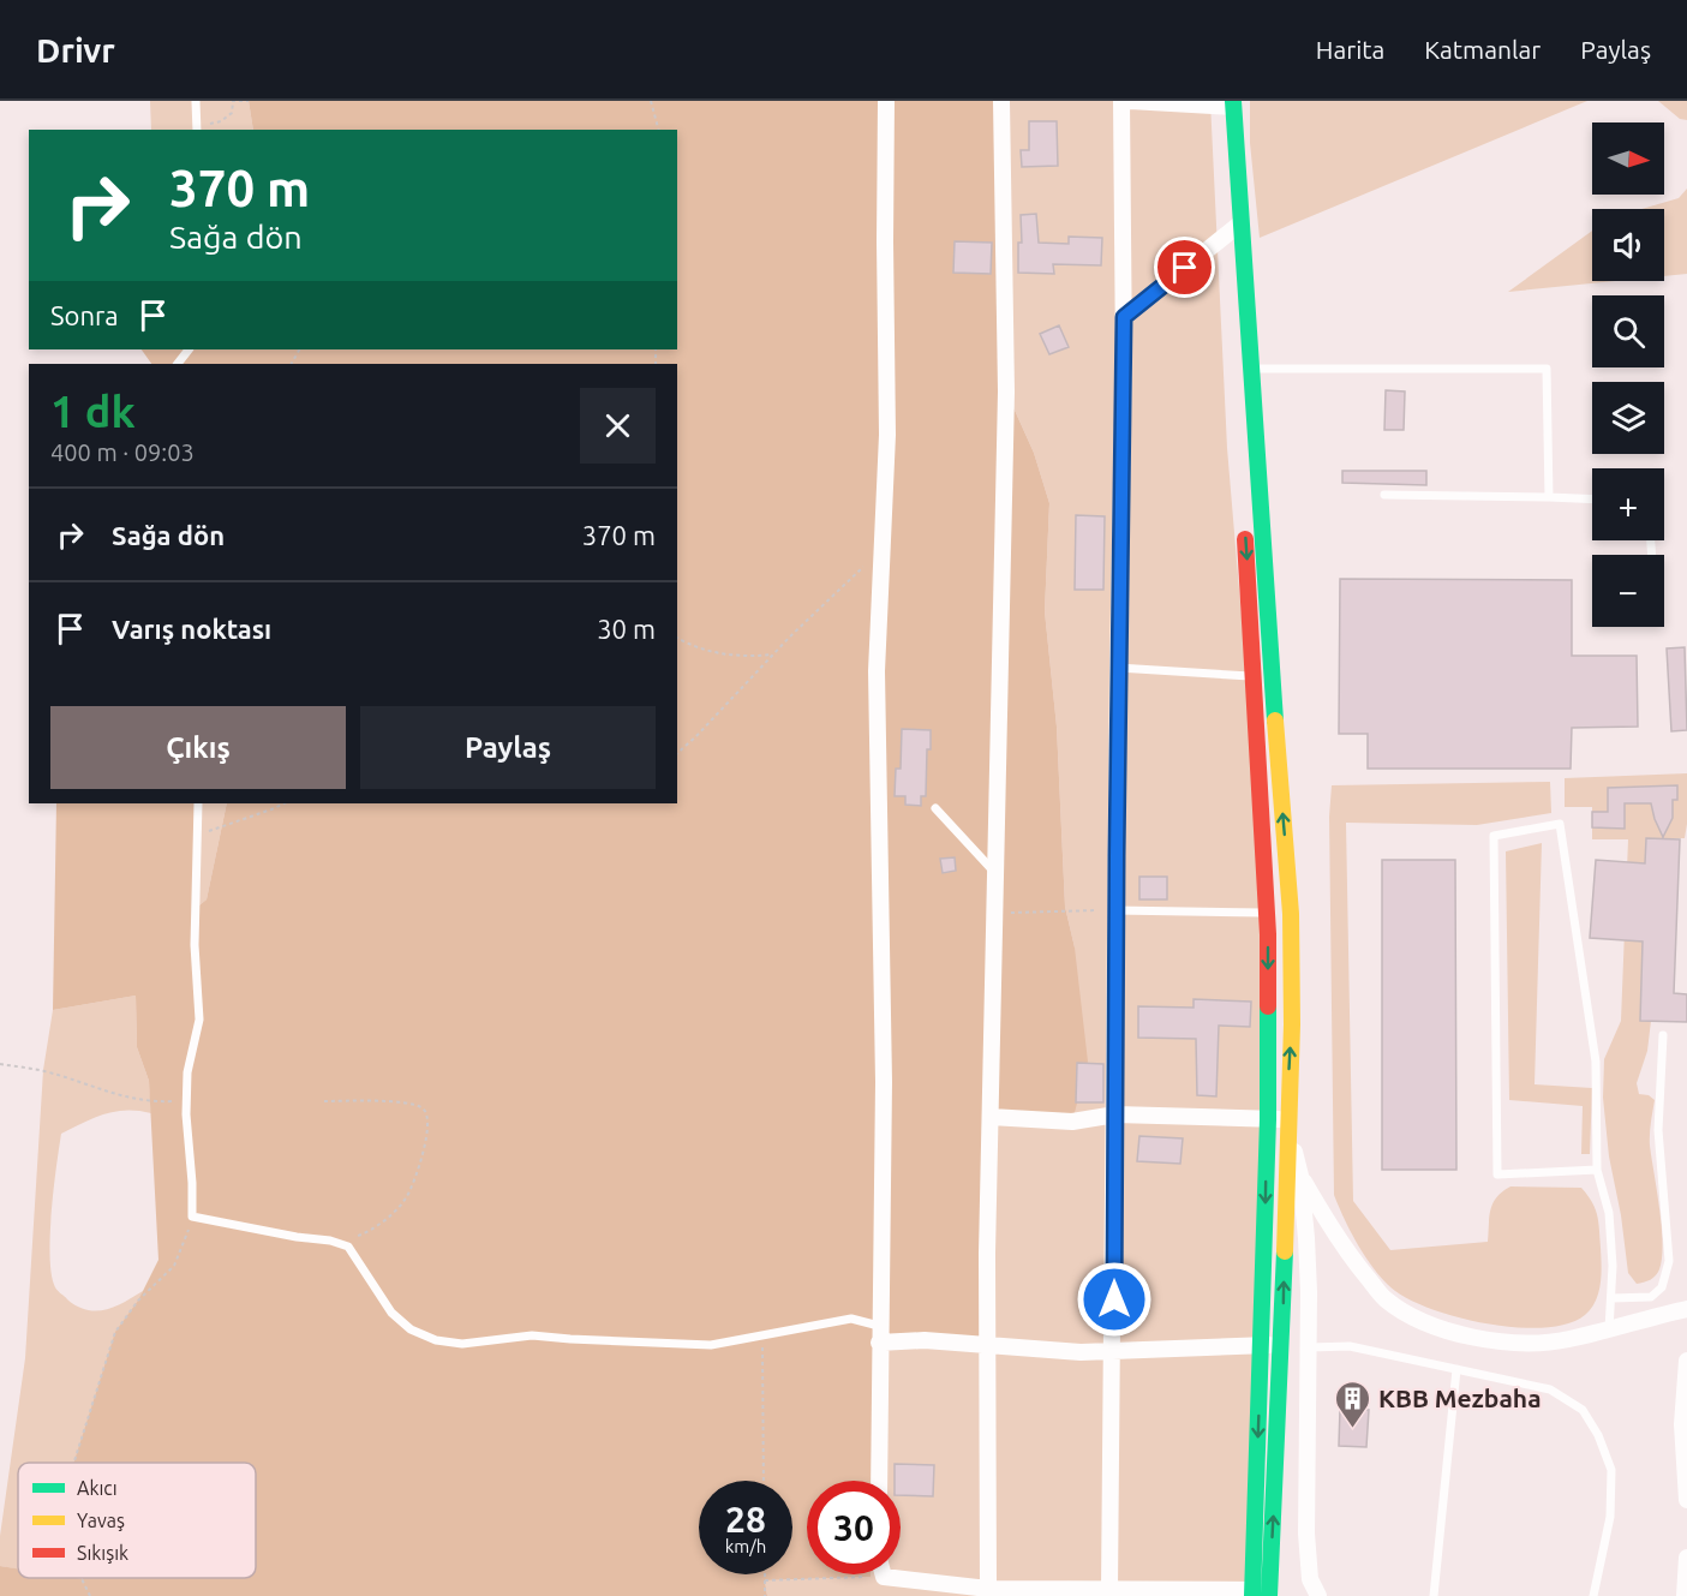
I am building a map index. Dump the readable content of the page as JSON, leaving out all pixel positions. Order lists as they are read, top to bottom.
{
  "places": {
    "building": ["KBB Mezbaha"]
  },
  "legend": ["Akıcı", "Yavaş", "Sıkışık"],
  "north": "right",
  "page": {
    "header": "Drivr",
    "nav": ["Harita", "Katmanlar", "Paylaş"],
    "map_buttons": ["+", "−"],
    "turn": ["370 m", "Sağa dön"],
    "then": "Sonra",
    "heading": ["1 dk", "400 m · 09:03"],
    "list": [
      {
        "name": "Sağa dön",
        "value": "370 m"
      },
      {
        "name": "Varış noktası",
        "value": "30 m"
      }
    ],
    "buttons": ["Çıkış", "Paylaş"],
    "speed": "28 km/h",
    "limit": "30"
  }
}
